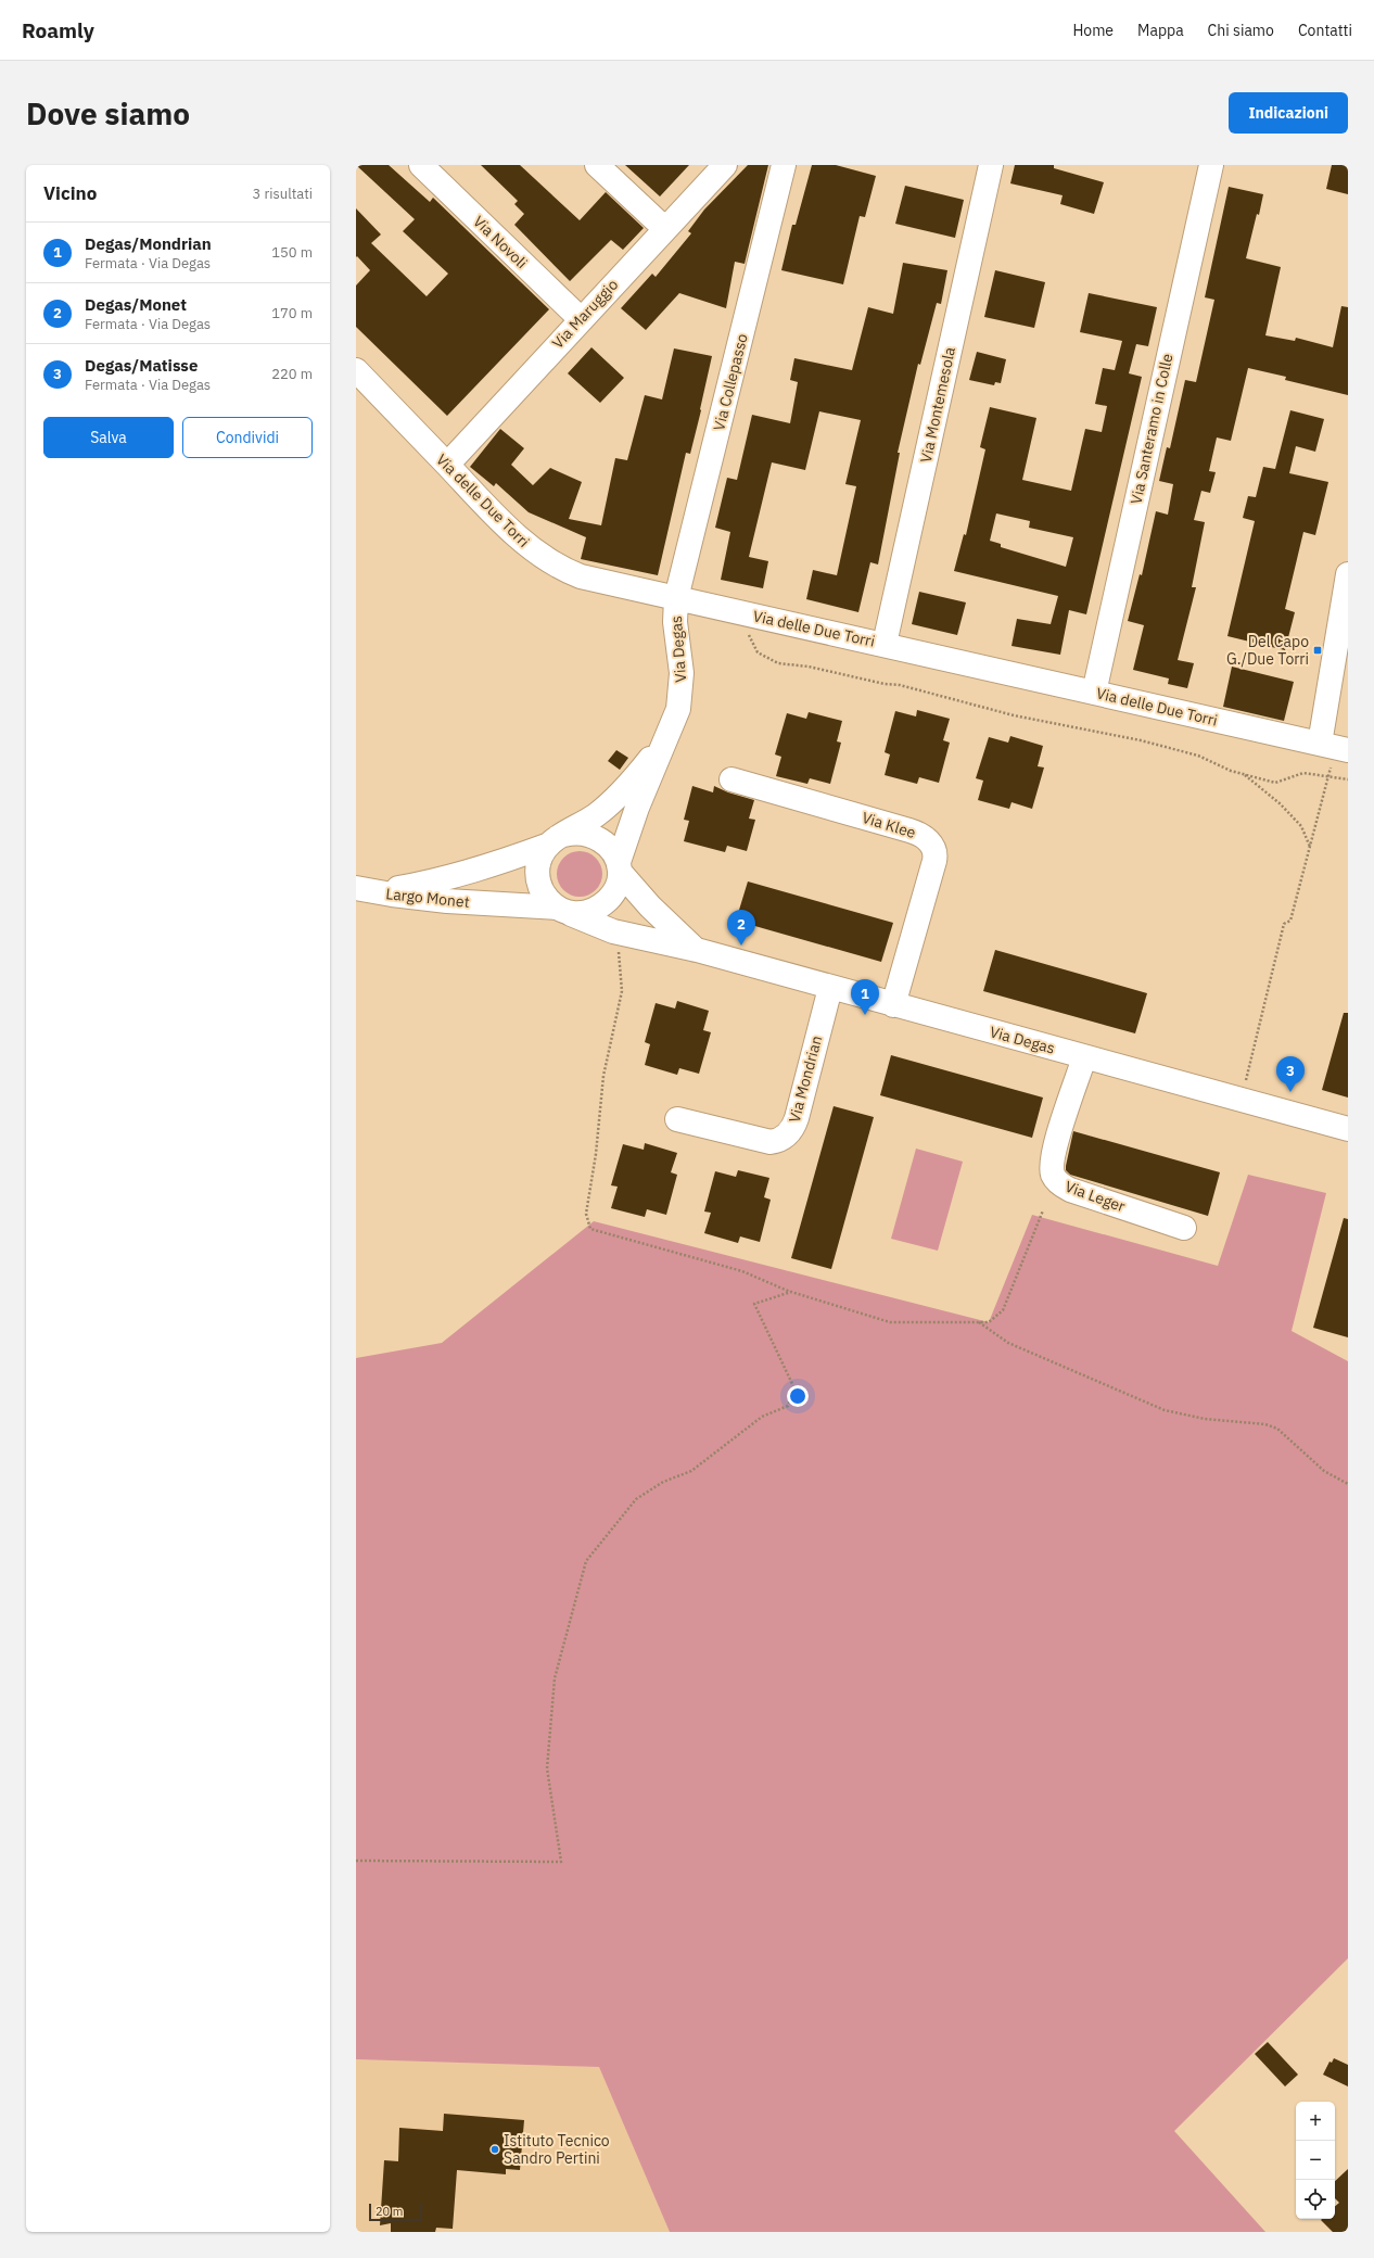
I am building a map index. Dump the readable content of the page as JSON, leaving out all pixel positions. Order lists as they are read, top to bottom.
{
  "streets": {
    "street": [
      "Via Novoli",
      "Via Maruggio",
      "Via Collepasso",
      "Via Montemesola",
      "Via Santeramo in Colle",
      "Via delle Due Torri",
      "Via Degas",
      "Via Klee",
      "Largo Monet",
      "Via Mondrian",
      "Via Leger"
    ]
  },
  "crossings": [
    ["Via Novoli", "Via Maruggio"],
    ["Via Maruggio", "Via delle Due Torri"],
    ["Via Collepasso", "Via delle Due Torri"],
    ["Via Collepasso", "Via Degas"],
    ["Via Montemesola", "Via delle Due Torri"],
    ["Via Santeramo in Colle", "Via delle Due Torri"],
    ["Via delle Due Torri", "Via Degas"],
    ["Via Degas", "Via Klee"],
    ["Via Degas", "Largo Monet"],
    ["Via Degas", "Via Mondrian"],
    ["Via Degas", "Via Leger"]
  ],
  "places": {
    "transit": ["Del Capo G./Due Torri"],
    "other": ["Istituto Tecnico Sandro Pertini"]
  },
  "scale_bar": "20 m",
  "page": {
    "header": "Roamly",
    "nav": [
      "Home",
      "Mappa",
      "Chi siamo",
      "Contatti"
    ],
    "buttons": [
      "Indicazioni",
      ["Salva", "Condividi"]
    ],
    "title": "Dove siamo",
    "heading": ["Vicino", "3 risultati"],
    "list": [
      {
        "mark": "1",
        "name": "Degas/Mondrian",
        "note": "Fermata · Via Degas",
        "value": "150 m"
      },
      {
        "mark": "2",
        "name": "Degas/Monet",
        "note": "Fermata · Via Degas",
        "value": "170 m"
      },
      {
        "mark": "3",
        "name": "Degas/Matisse",
        "note": "Fermata · Via Degas",
        "value": "220 m"
      }
    ],
    "pins": ["2", "1", "3"],
    "map_buttons": ["+", "−"],
    "scale": "20 m"
  }
}
